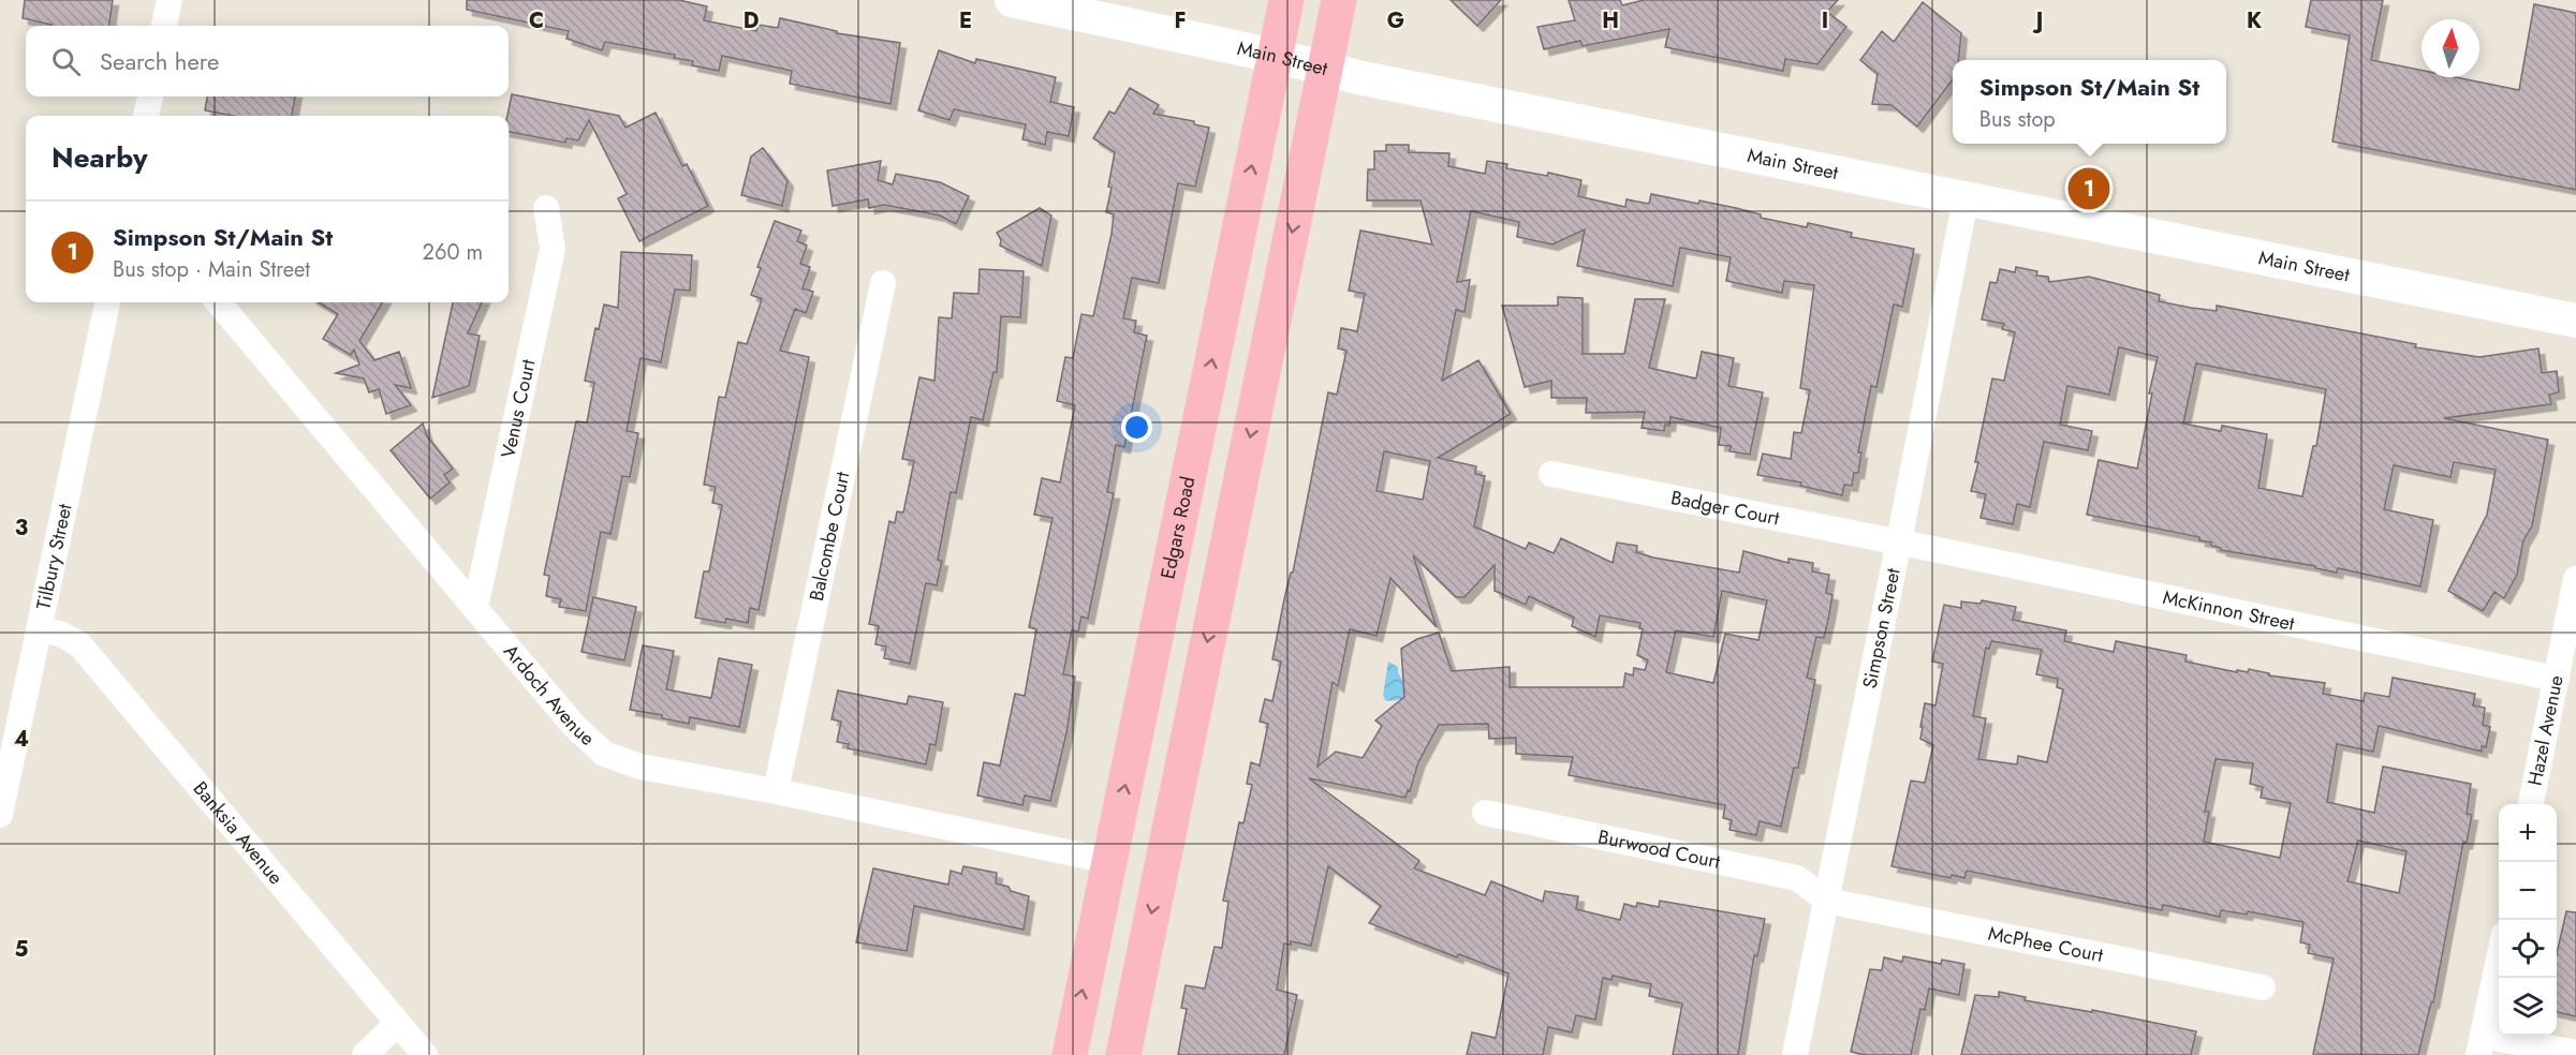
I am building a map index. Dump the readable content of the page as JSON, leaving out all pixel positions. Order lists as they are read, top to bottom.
{
  "streets": {
    "main road": ["Edgars Road"],
    "street": [
      "Main Street",
      "Venus Court",
      "Badger Court",
      "Balcombe Court",
      "Tilbury Street",
      "McKinnon Street",
      "Simpson Street",
      "Ardoch Avenue",
      "Hazel Avenue",
      "Banksia Avenue",
      "Burwood Court",
      "McPhee Court"
    ]
  },
  "crossings": [
    ["Main Street", "Edgars Road"],
    ["Main Street", "Simpson Street"],
    ["Venus Court", "Ardoch Avenue"],
    ["Badger Court", "McKinnon Street"],
    ["Badger Court", "Simpson Street"],
    ["Edgars Road", "Ardoch Avenue"],
    ["Balcombe Court", "Ardoch Avenue"],
    ["Tilbury Street", "Banksia Avenue"],
    ["McKinnon Street", "Simpson Street"],
    ["McKinnon Street", "Hazel Avenue"],
    ["Simpson Street", "Burwood Court"],
    ["Simpson Street", "McPhee Court"],
    ["Burwood Court", "McPhee Court"]
  ],
  "north": "top",
  "page": {
    "search": "Search here",
    "popup": ["Simpson St/Main St", "Bus stop"],
    "heading": "Nearby",
    "pins": "1",
    "list": [
      {
        "mark": "1",
        "name": "Simpson St/Main St",
        "note": "Bus stop · Main Street",
        "value": "260 m"
      }
    ],
    "map_buttons": ["+", "−"]
  },
  "grid": {
    "columns": [
      "C",
      "D",
      "E",
      "F",
      "G",
      "H",
      "I",
      "J",
      "K"
    ],
    "rows": ["3", "4", "5"]
  }
}
